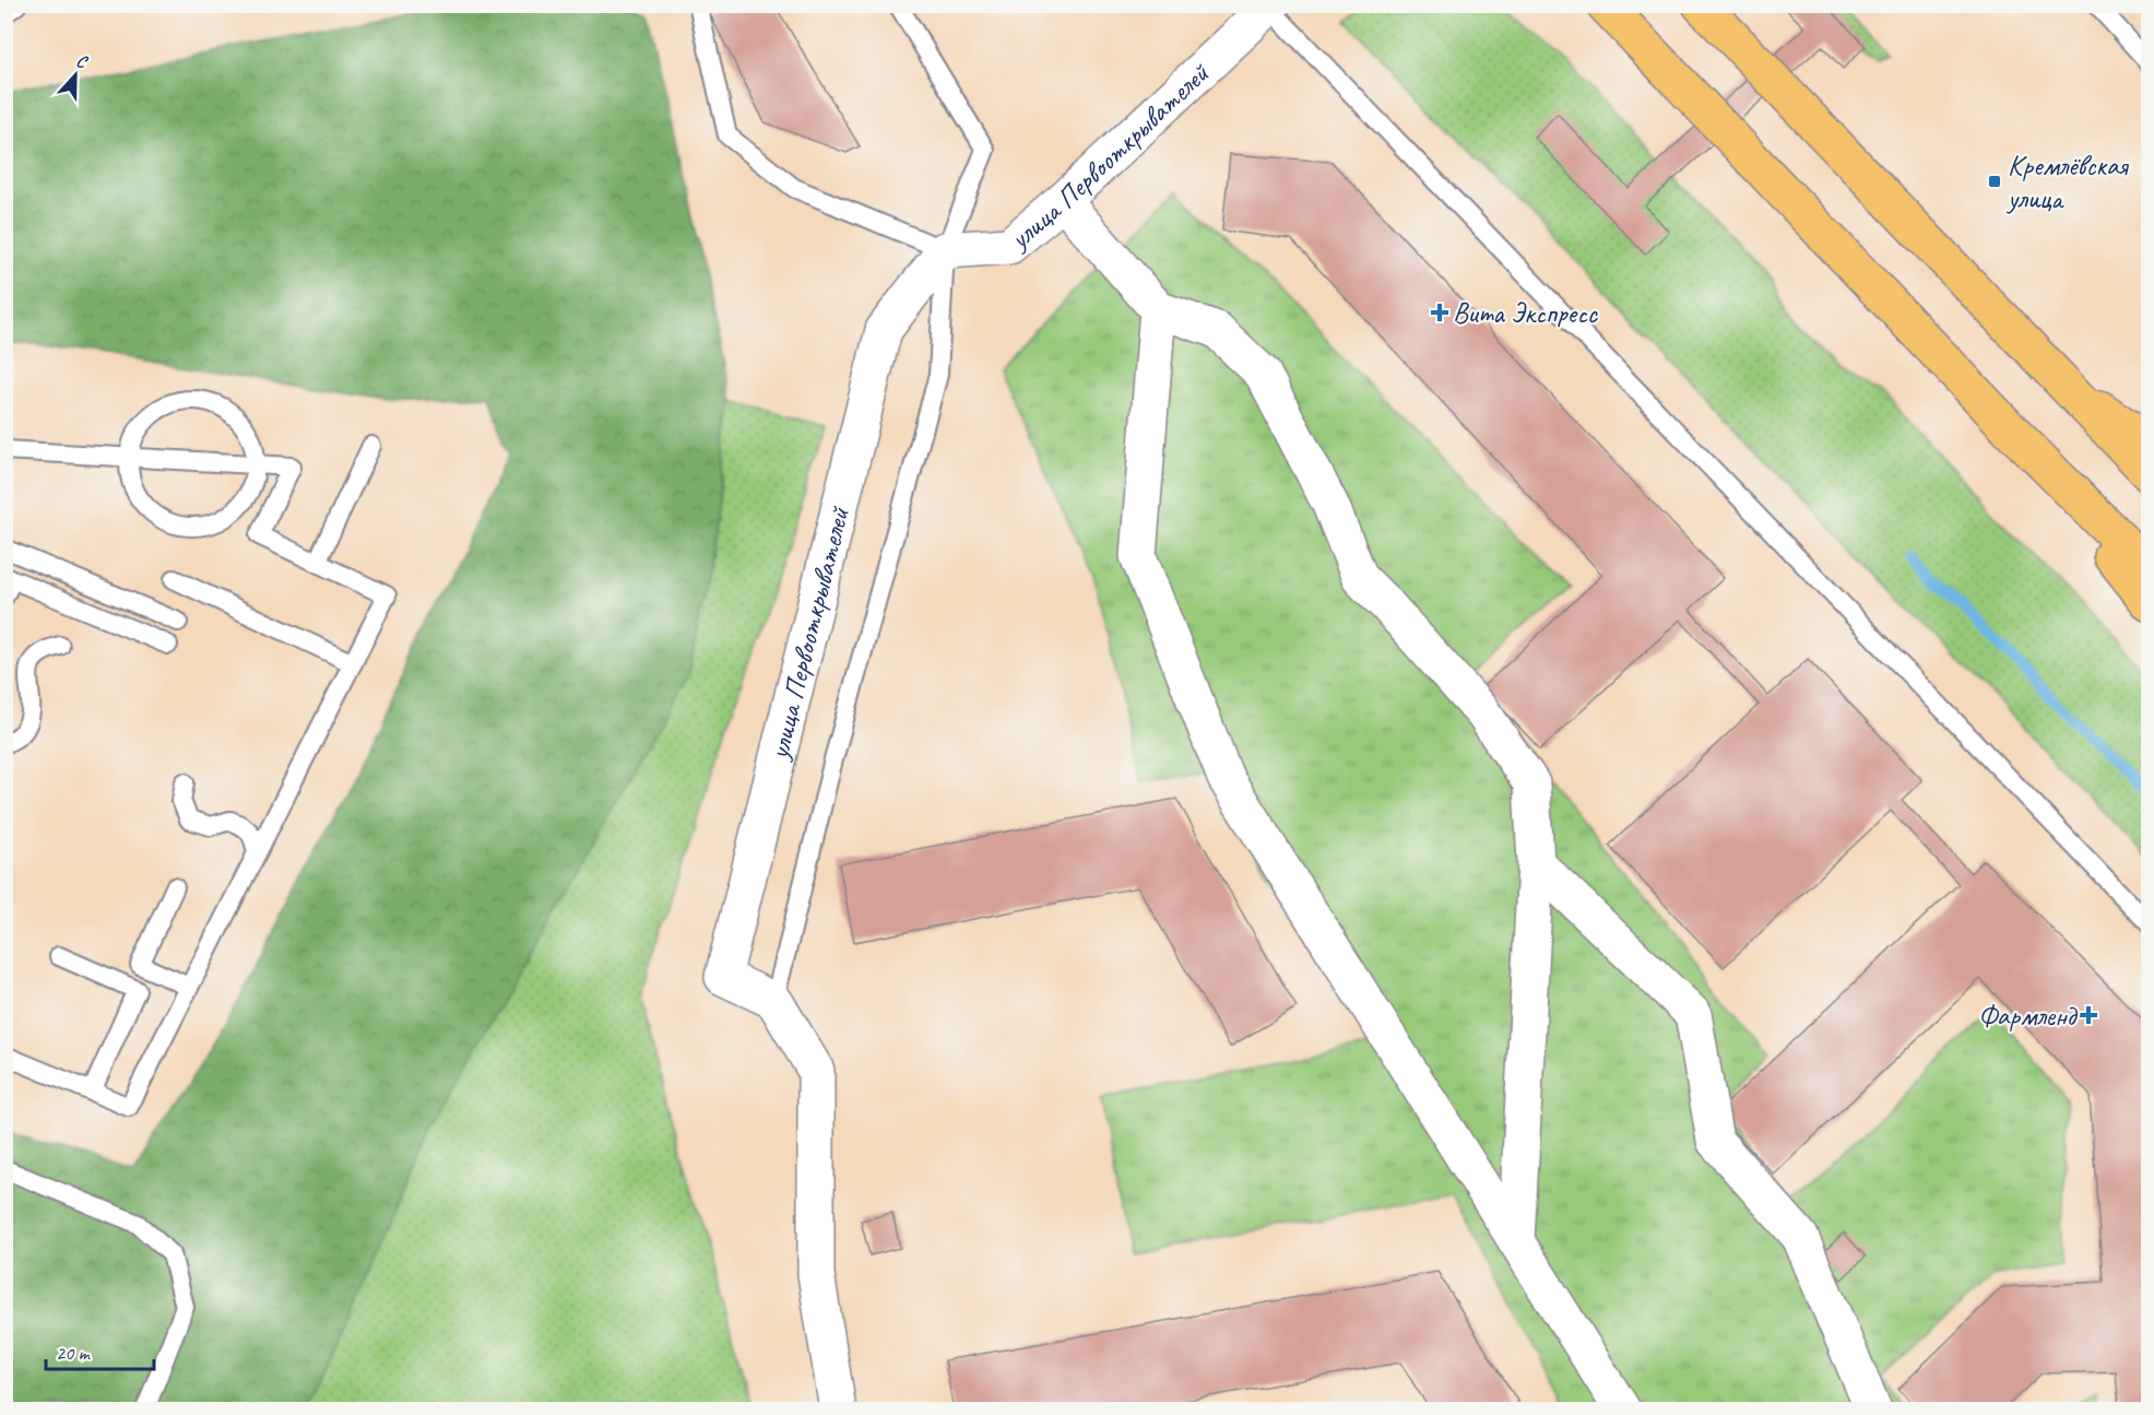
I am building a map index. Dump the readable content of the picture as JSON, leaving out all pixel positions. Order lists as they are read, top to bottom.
{
  "streets": {
    "street": ["улица Первооткрывателей"]
  },
  "places": {
    "transit": ["Кремлёвская улица"],
    "health": ["Вита Экспресс", "Фармленд"]
  },
  "scale_bar": "20 m",
  "north": "top"
}
